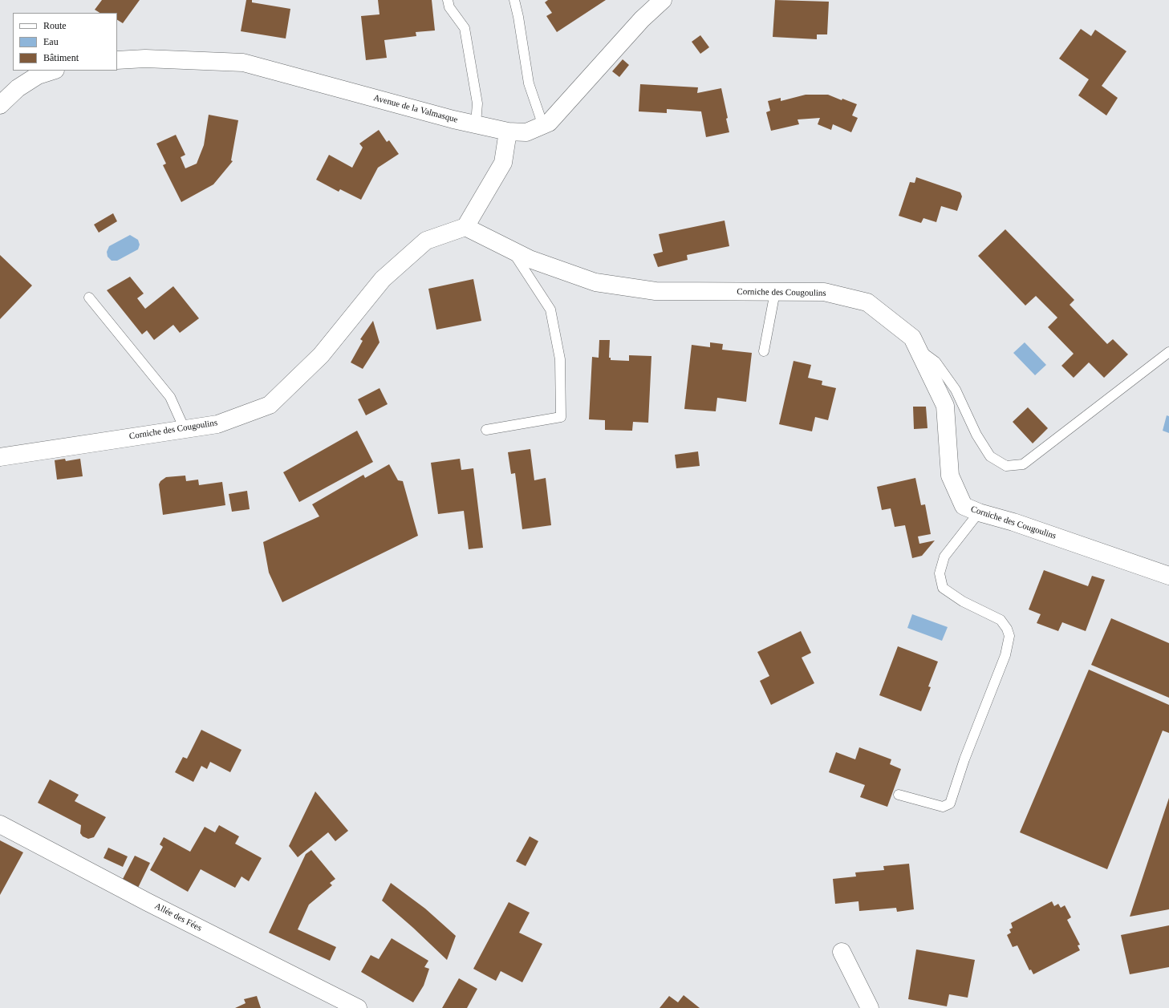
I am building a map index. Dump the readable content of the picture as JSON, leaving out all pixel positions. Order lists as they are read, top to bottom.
{
  "streets": {
    "street": ["Avenue de la Valmasque", "Corniche des Cougoulins", "Allée des Fées"]
  },
  "legend": ["Route", "Eau", "Bâtiment"]
}
